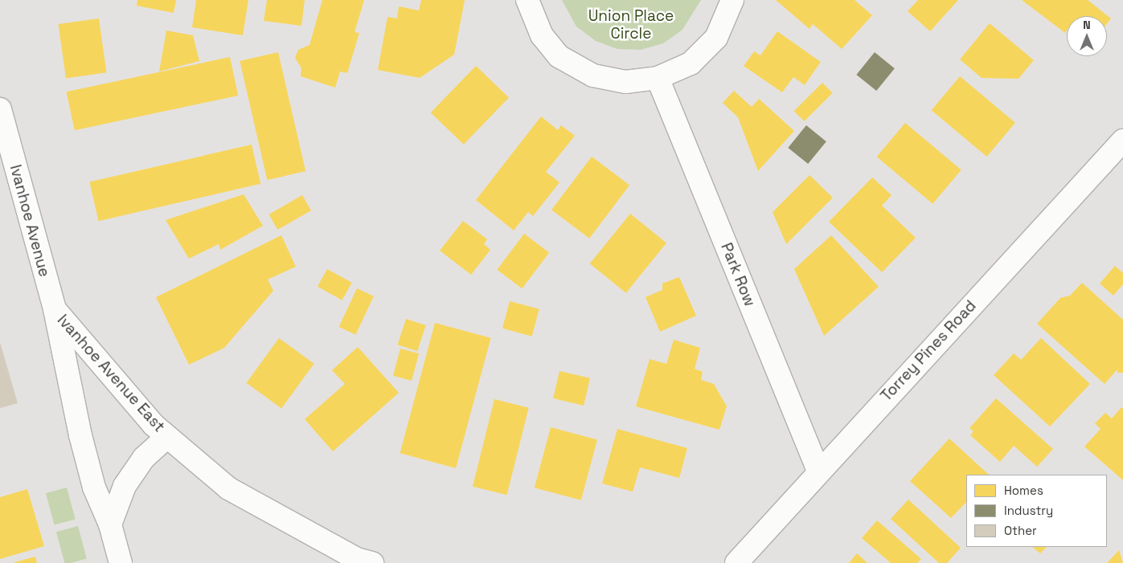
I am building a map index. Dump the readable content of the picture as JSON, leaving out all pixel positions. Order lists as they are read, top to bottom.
{
  "streets": {
    "street": [
      "Ivanhoe Avenue",
      "Park Row",
      "Torrey Pines Road",
      "Ivanhoe Avenue East"
    ]
  },
  "crossings": [
    ["Ivanhoe Avenue", "Ivanhoe Avenue East"],
    ["Park Row", "Torrey Pines Road"]
  ],
  "parks": ["Union Place Circle"],
  "legend": ["Homes", "Industry", "Other"],
  "north": "top"
}
